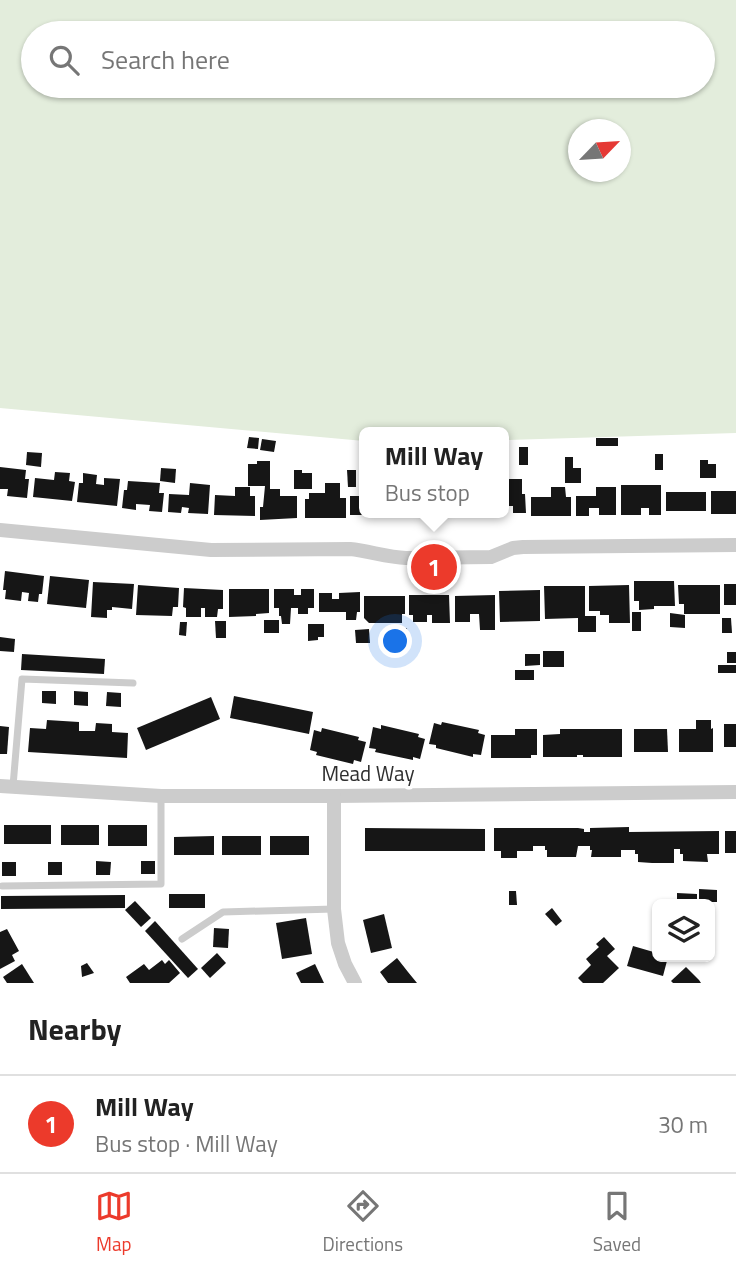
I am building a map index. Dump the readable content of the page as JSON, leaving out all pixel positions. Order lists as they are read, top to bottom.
{
  "streets": {
    "street": ["Mead Way"]
  },
  "north": "top right",
  "page": {
    "search": "Search here",
    "popup": ["Mill Way", "Bus stop"],
    "pins": "1",
    "heading": "Nearby",
    "list": [
      {
        "mark": "1",
        "name": "Mill Way",
        "note": "Bus stop · Mill Way",
        "value": "30 m"
      }
    ],
    "nav": ["Map", "Directions", "Saved"]
  }
}
